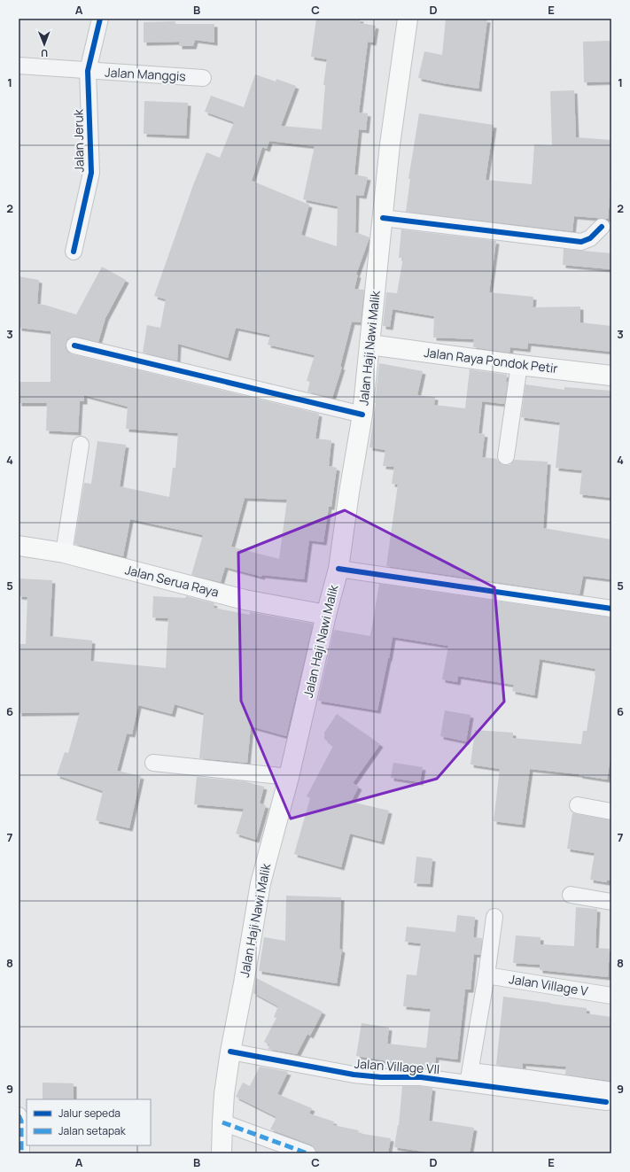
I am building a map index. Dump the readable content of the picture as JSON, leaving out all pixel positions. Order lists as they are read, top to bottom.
{
  "streets": {
    "main road": ["Jalan Haji Nawi Malik", "Jalan Raya Pondok Petir", "Jalan Serua Raya"],
    "street": [
      "Jalan Manggis",
      "Jalan Jeruk",
      "Jalan Village V",
      "Jalan Village VII"
    ]
  },
  "crossings": [
    ["Jalan Manggis", "Jalan Jeruk"],
    ["Jalan Haji Nawi Malik", "Jalan Raya Pondok Petir"],
    ["Jalan Haji Nawi Malik", "Jalan Serua Raya"],
    ["Jalan Haji Nawi Malik", "Jalan Village VII"]
  ],
  "legend": ["Jalur sepeda", "Jalan setapak"],
  "north": "bottom",
  "grid": {
    "columns": [
      "A",
      "B",
      "C",
      "D",
      "E"
    ],
    "rows": [
      "1",
      "2",
      "3",
      "4",
      "5",
      "6",
      "7",
      "8",
      "9"
    ]
  }
}
